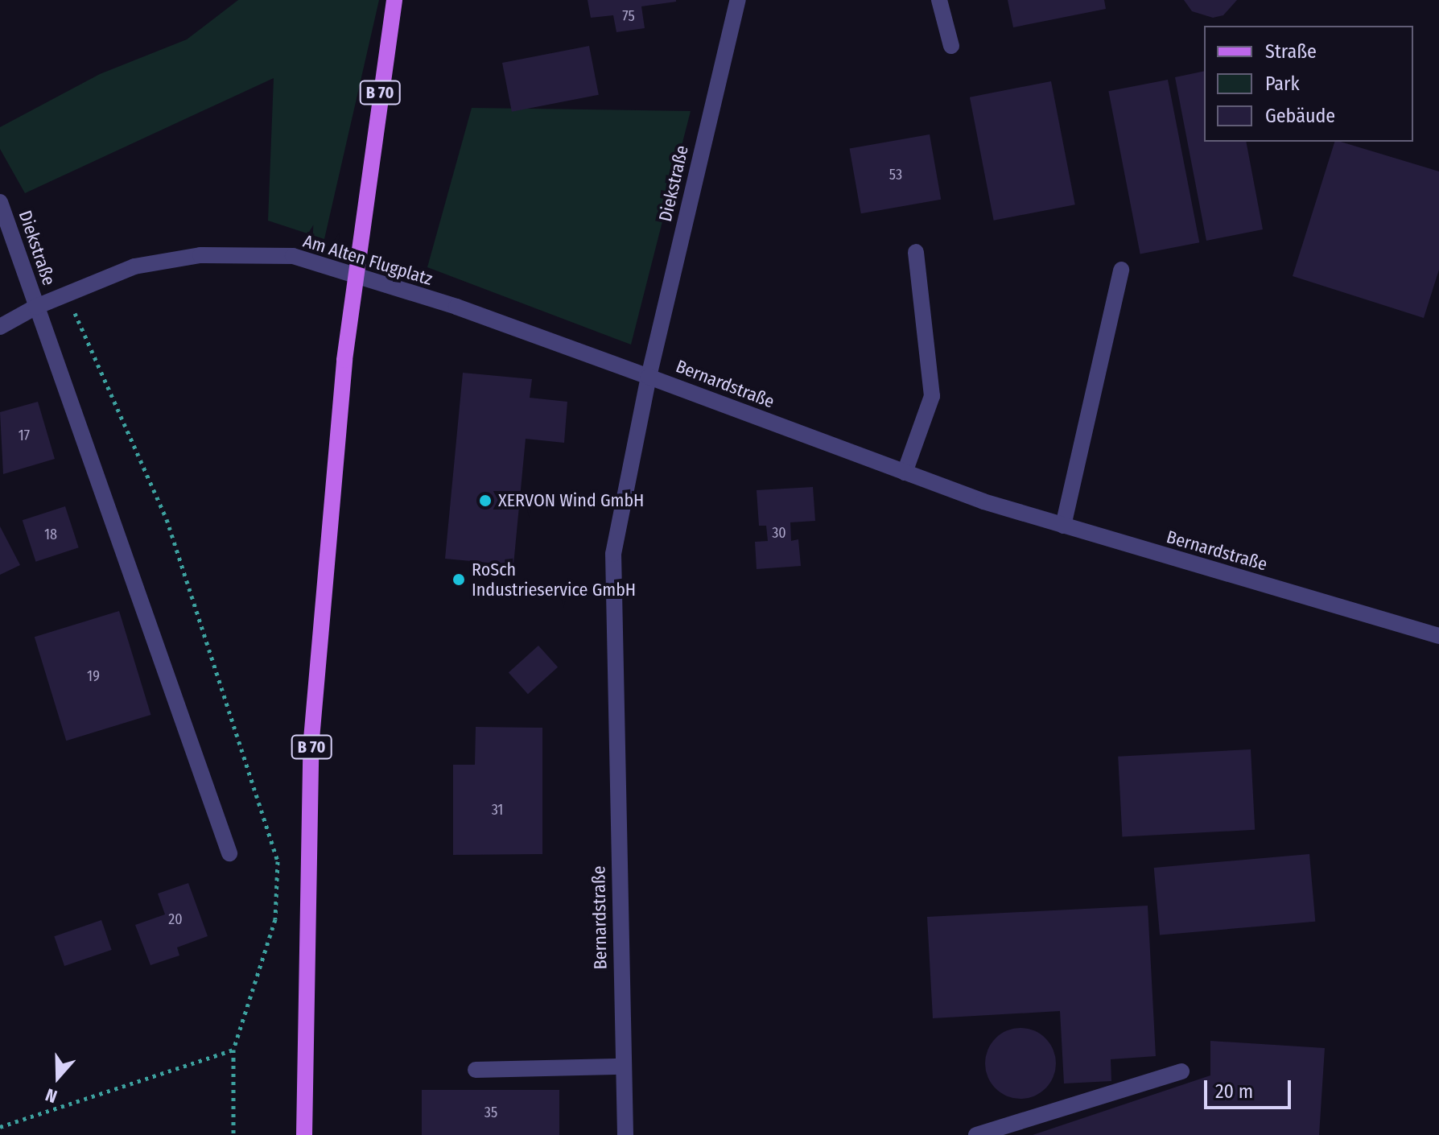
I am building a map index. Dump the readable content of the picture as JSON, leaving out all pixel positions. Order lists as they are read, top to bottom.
{
  "streets": {
    "main road": ["B 70"],
    "street": ["Diekstraße", "Am Alten Flugplatz", "Bernardstraße"]
  },
  "crossings": [
    ["Diekstraße", "Am Alten Flugplatz"],
    ["Diekstraße", "Bernardstraße"],
    ["Am Alten Flugplatz", "Bernardstraße"]
  ],
  "places": ["XERVON Wind GmbH", "RoSch Industrieservice GmbH"],
  "house_numbers": [
    "75",
    "53",
    "17",
    "30",
    "18",
    "19",
    "31",
    "20",
    "35"
  ],
  "legend": ["Straße", "Park", "Gebäude"],
  "scale_bar": "20 m",
  "north": "bottom"
}
